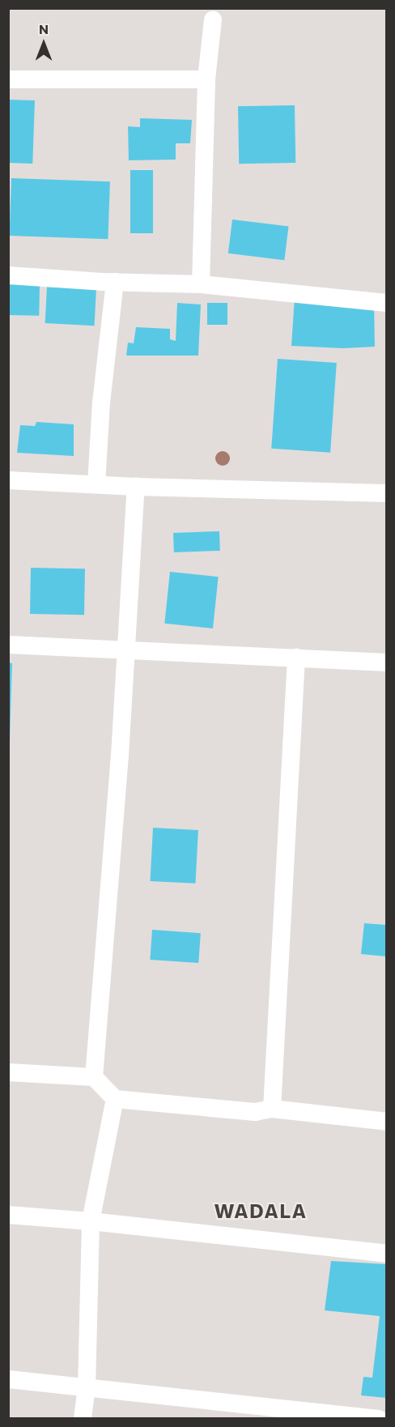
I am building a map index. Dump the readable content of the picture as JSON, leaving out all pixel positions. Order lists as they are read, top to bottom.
{
  "districts": ["WADALA"],
  "north": "top"
}
